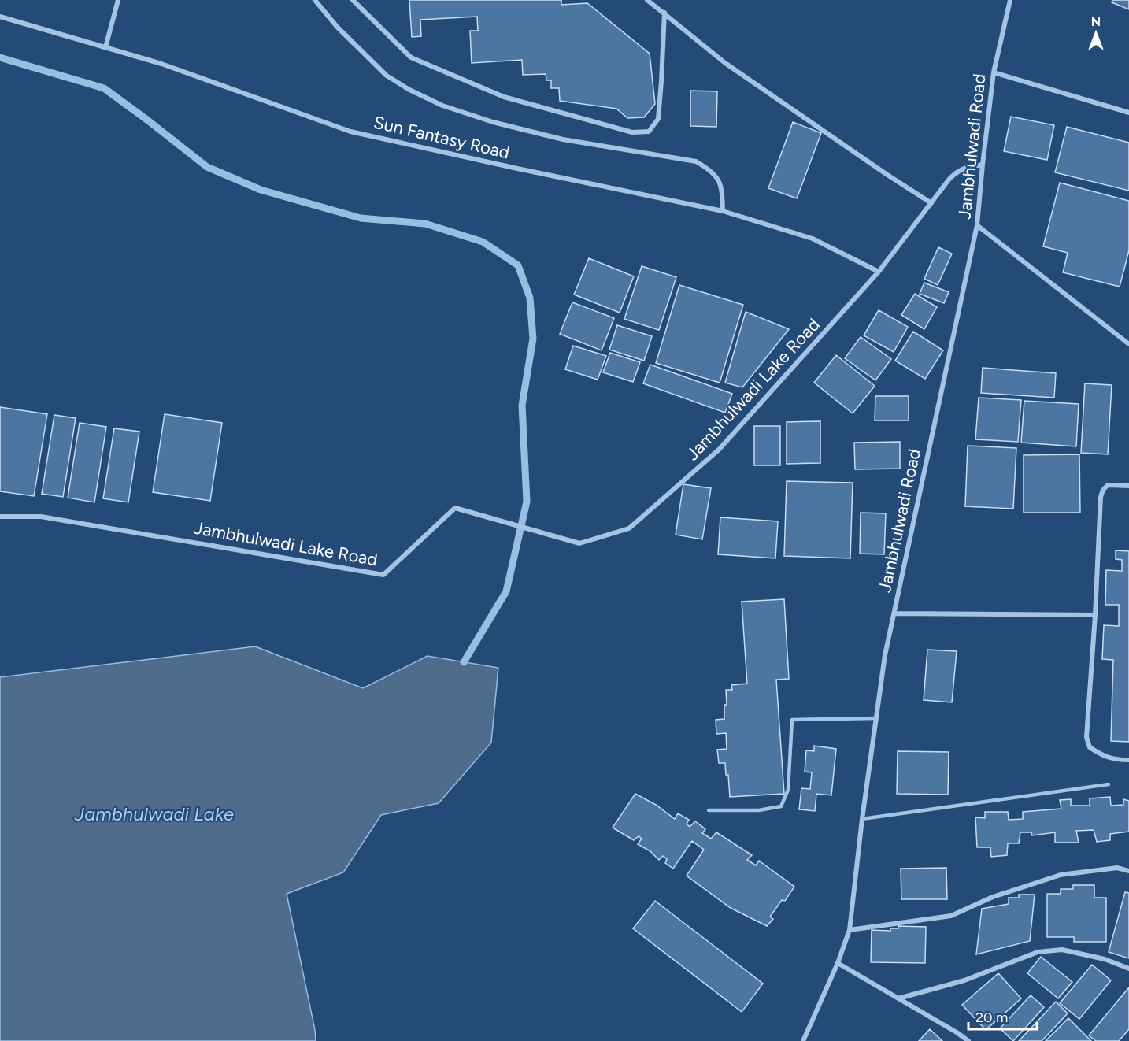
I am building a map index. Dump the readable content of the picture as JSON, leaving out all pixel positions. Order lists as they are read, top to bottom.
{
  "streets": {
    "street": ["Sun Fantasy Road", "Jambhulwadi Road", "Jambhulwadi Lake Road"]
  },
  "crossings": [
    ["Sun Fantasy Road", "Jambhulwadi Lake Road"],
    ["Jambhulwadi Road", "Jambhulwadi Lake Road"]
  ],
  "water": ["Jambhulwadi Lake"],
  "scale_bar": "20 m",
  "north": "top"
}
